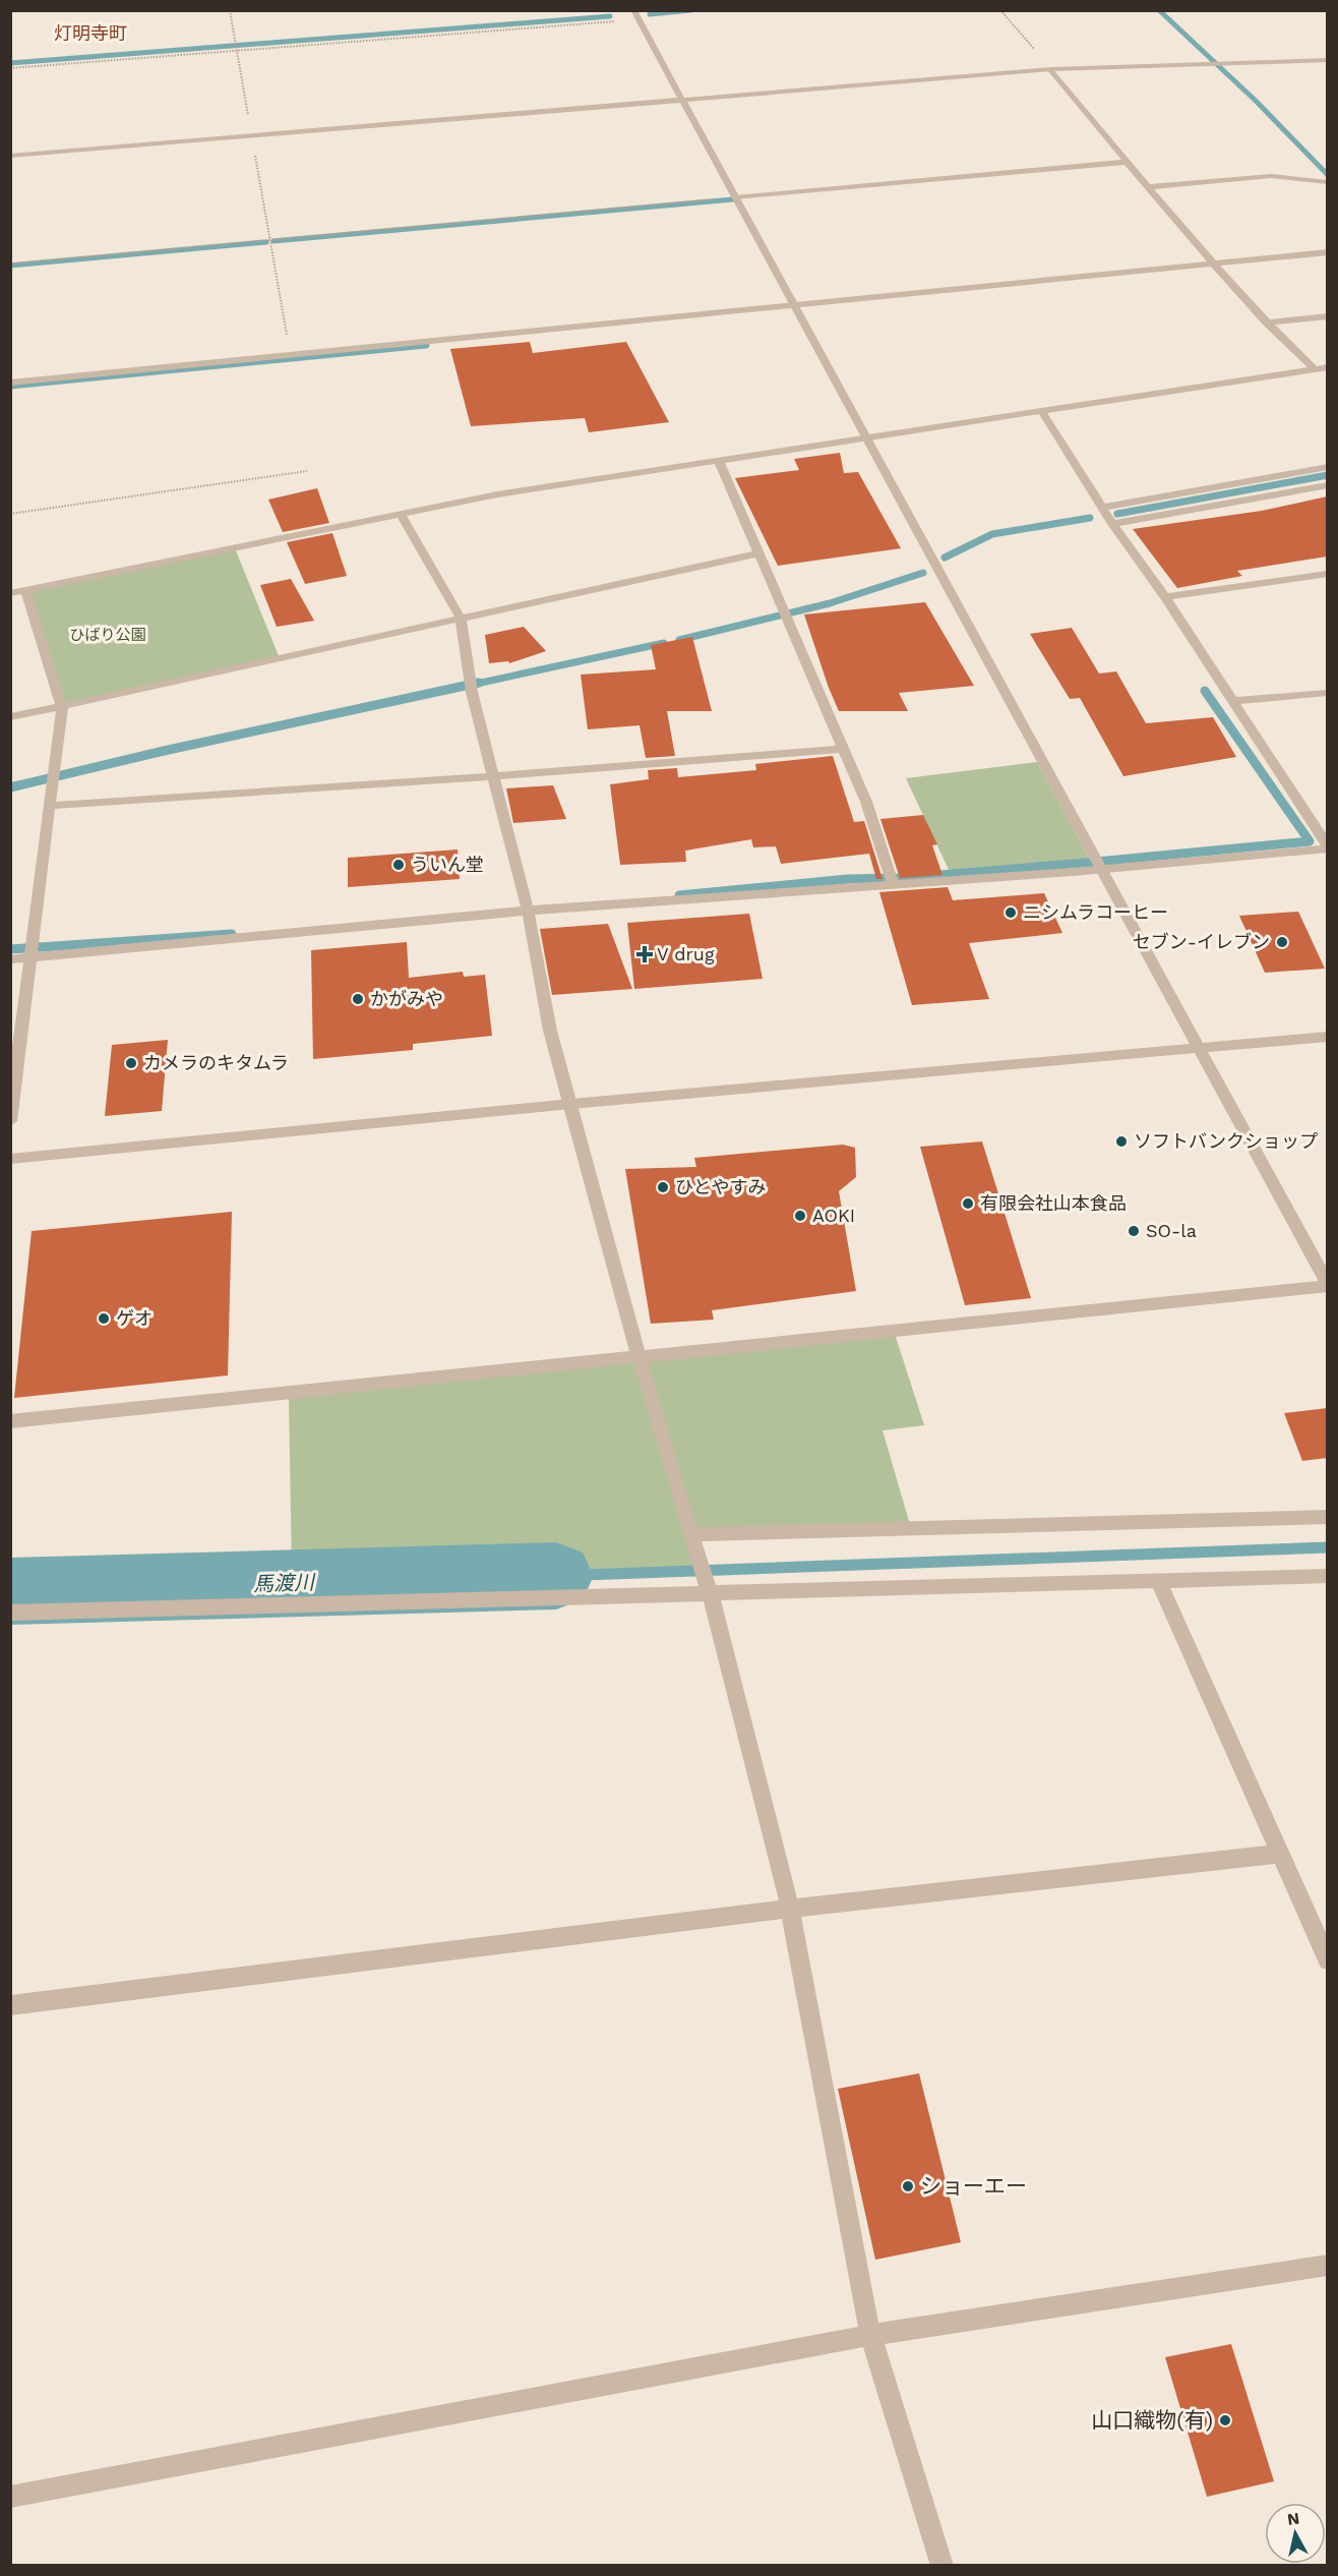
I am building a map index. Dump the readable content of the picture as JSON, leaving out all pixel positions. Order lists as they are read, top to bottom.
{
  "districts": ["灯明寺町"],
  "water": ["馬渡川"],
  "parks": ["ひばり公園"],
  "places": {
    "other": [
      "ういん堂",
      "ニシムラコーヒー",
      "セブン-イレブン",
      "かがみや",
      "カメラのキタムラ",
      "ソフトバンクショップ",
      "ひとやすみ",
      "有限会社山本食品",
      "AOKI",
      "SO-la",
      "ゲオ",
      "ショーエー",
      "山口織物(有)"
    ],
    "health": ["V drug"]
  },
  "north": "top"
}
